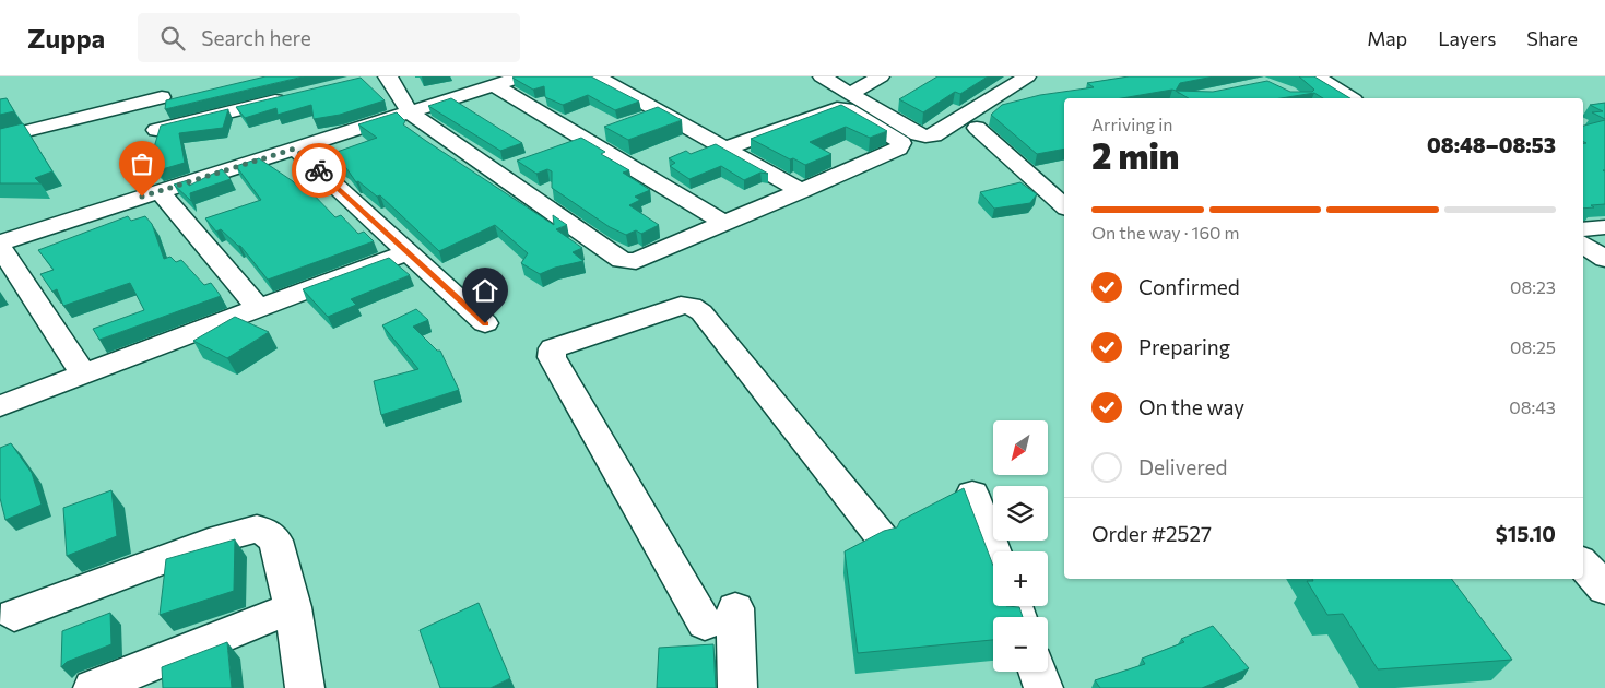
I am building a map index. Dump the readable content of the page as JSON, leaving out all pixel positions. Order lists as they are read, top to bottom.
{
  "north": "bottom left",
  "page": {
    "header": "Zuppa",
    "search": "Search here",
    "nav": ["Map", "Layers", "Share"],
    "heading": ["2 min", "Arriving in", "08:48–08:53"],
    "panel": ["Order #2527", "$15.10"],
    "bar": "On the way · 160 m",
    "list": [
      ["Confirmed", "08:23"],
      ["Preparing", "08:25"],
      ["On the way", "08:43"],
      "Delivered"
    ],
    "map_buttons": ["+", "−"]
  }
}
